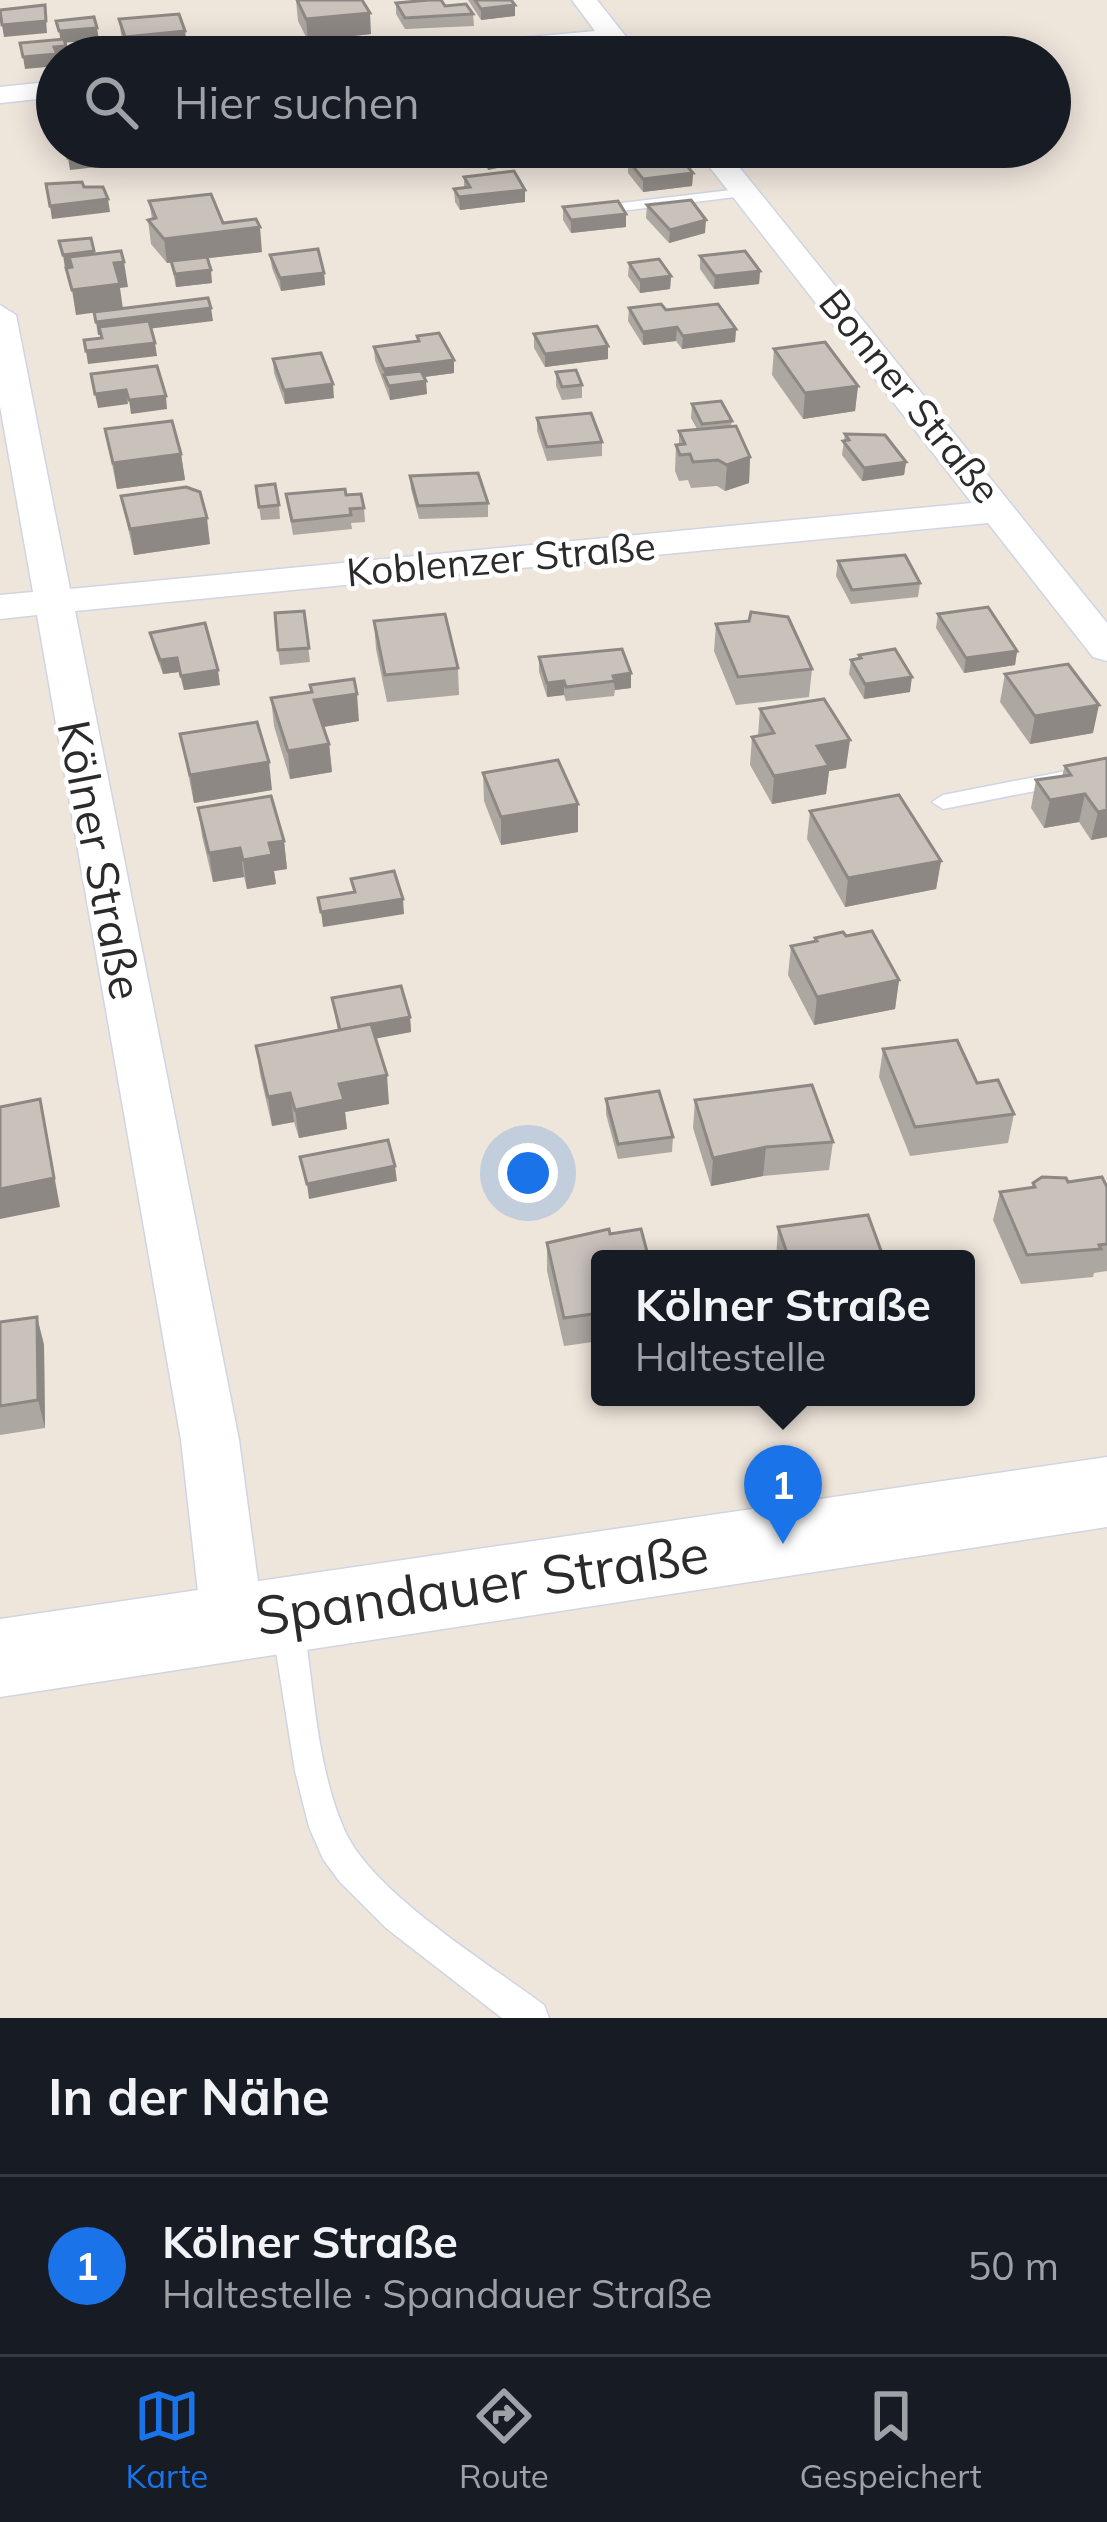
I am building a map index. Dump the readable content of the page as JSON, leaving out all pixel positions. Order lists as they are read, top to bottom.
{
  "streets": {
    "main road": ["Spandauer Straße"],
    "street": ["Bonner Straße", "Koblenzer Straße", "Kölner Straße"]
  },
  "crossings": [
    ["Bonner Straße", "Koblenzer Straße"],
    ["Koblenzer Straße", "Kölner Straße"],
    ["Kölner Straße", "Spandauer Straße"]
  ],
  "page": {
    "search": "Hier suchen",
    "popup": ["Kölner Straße", "Haltestelle"],
    "pins": "1",
    "heading": "In der Nähe",
    "list": [
      {
        "mark": "1",
        "name": "Kölner Straße",
        "note": "Haltestelle · Spandauer Straße",
        "value": "50 m"
      }
    ],
    "nav": ["Karte", "Route", "Gespeichert"]
  }
}
